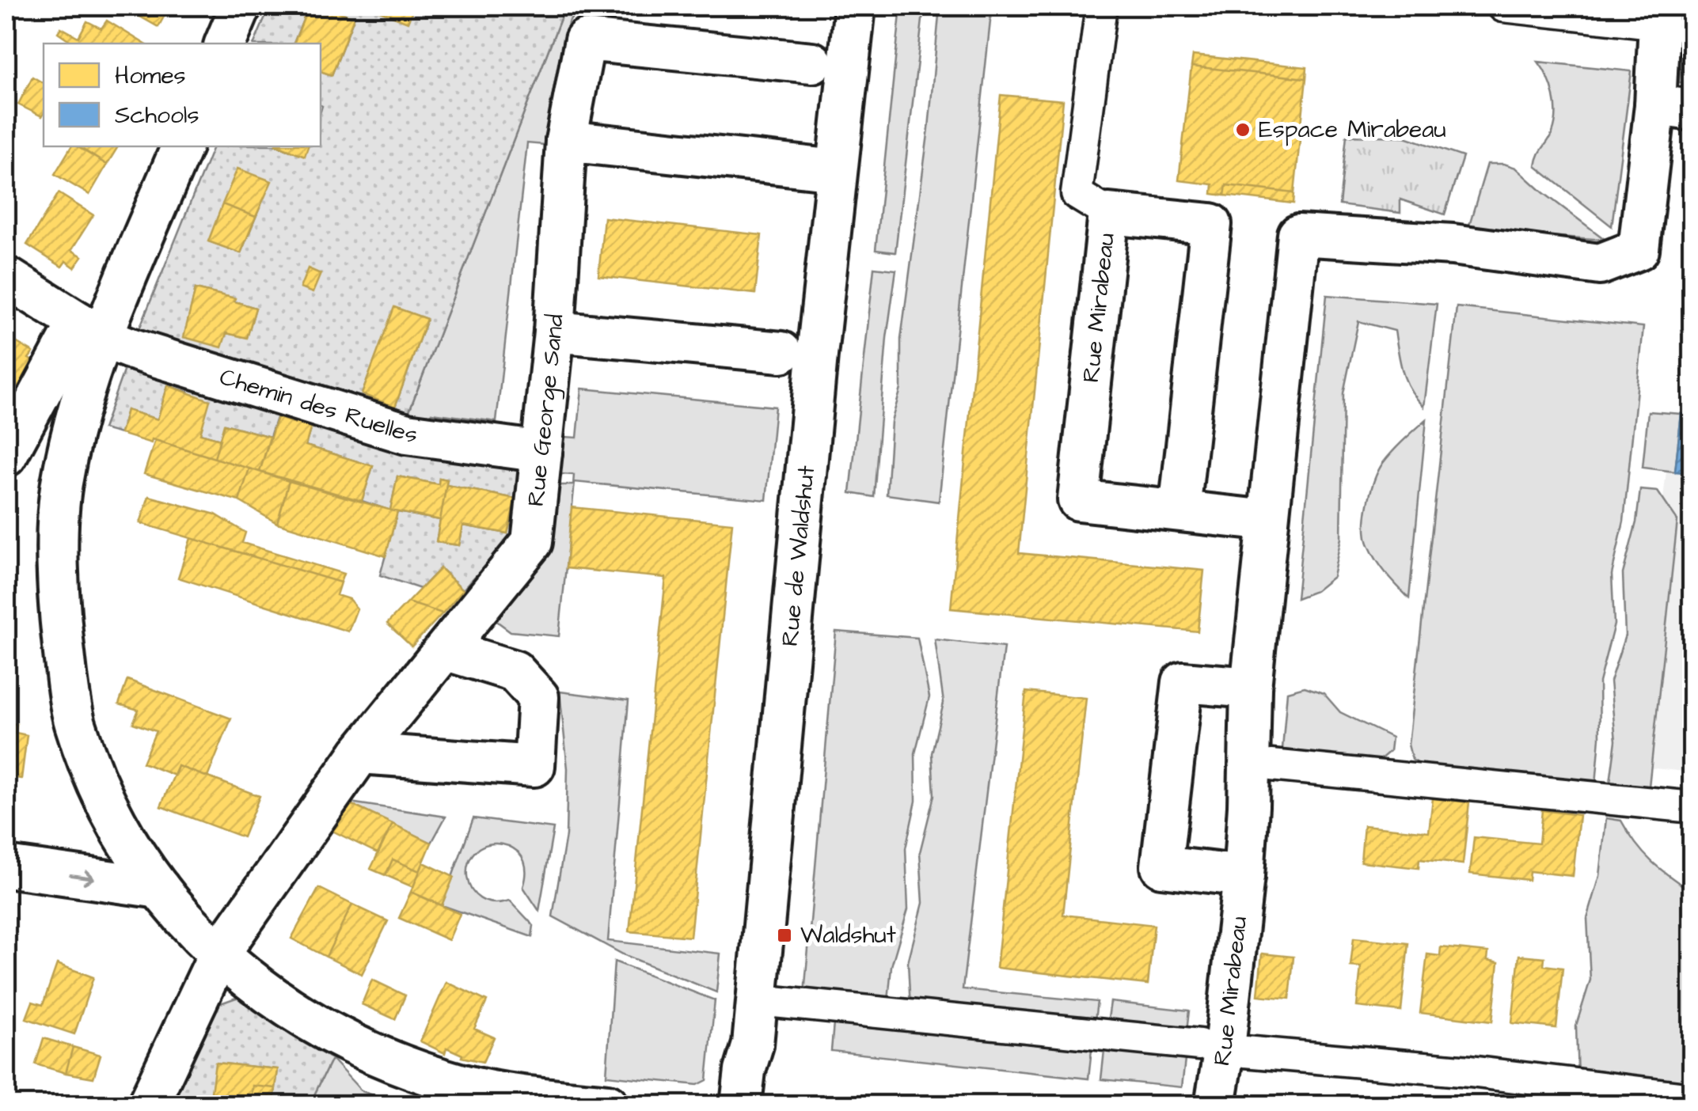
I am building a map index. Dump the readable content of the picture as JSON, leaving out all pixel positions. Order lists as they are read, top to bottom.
{
  "streets": {
    "street": [
      "Rue Mirabeau",
      "Chemin des Ruelles",
      "Rue George Sand",
      "Rue de Waldshut"
    ]
  },
  "crossings": [
    ["Chemin des Ruelles", "Rue George Sand"]
  ],
  "places": {
    "other": ["Espace Mirabeau"],
    "transit": ["Waldshut"]
  },
  "legend": ["Homes", "Schools"]
}
